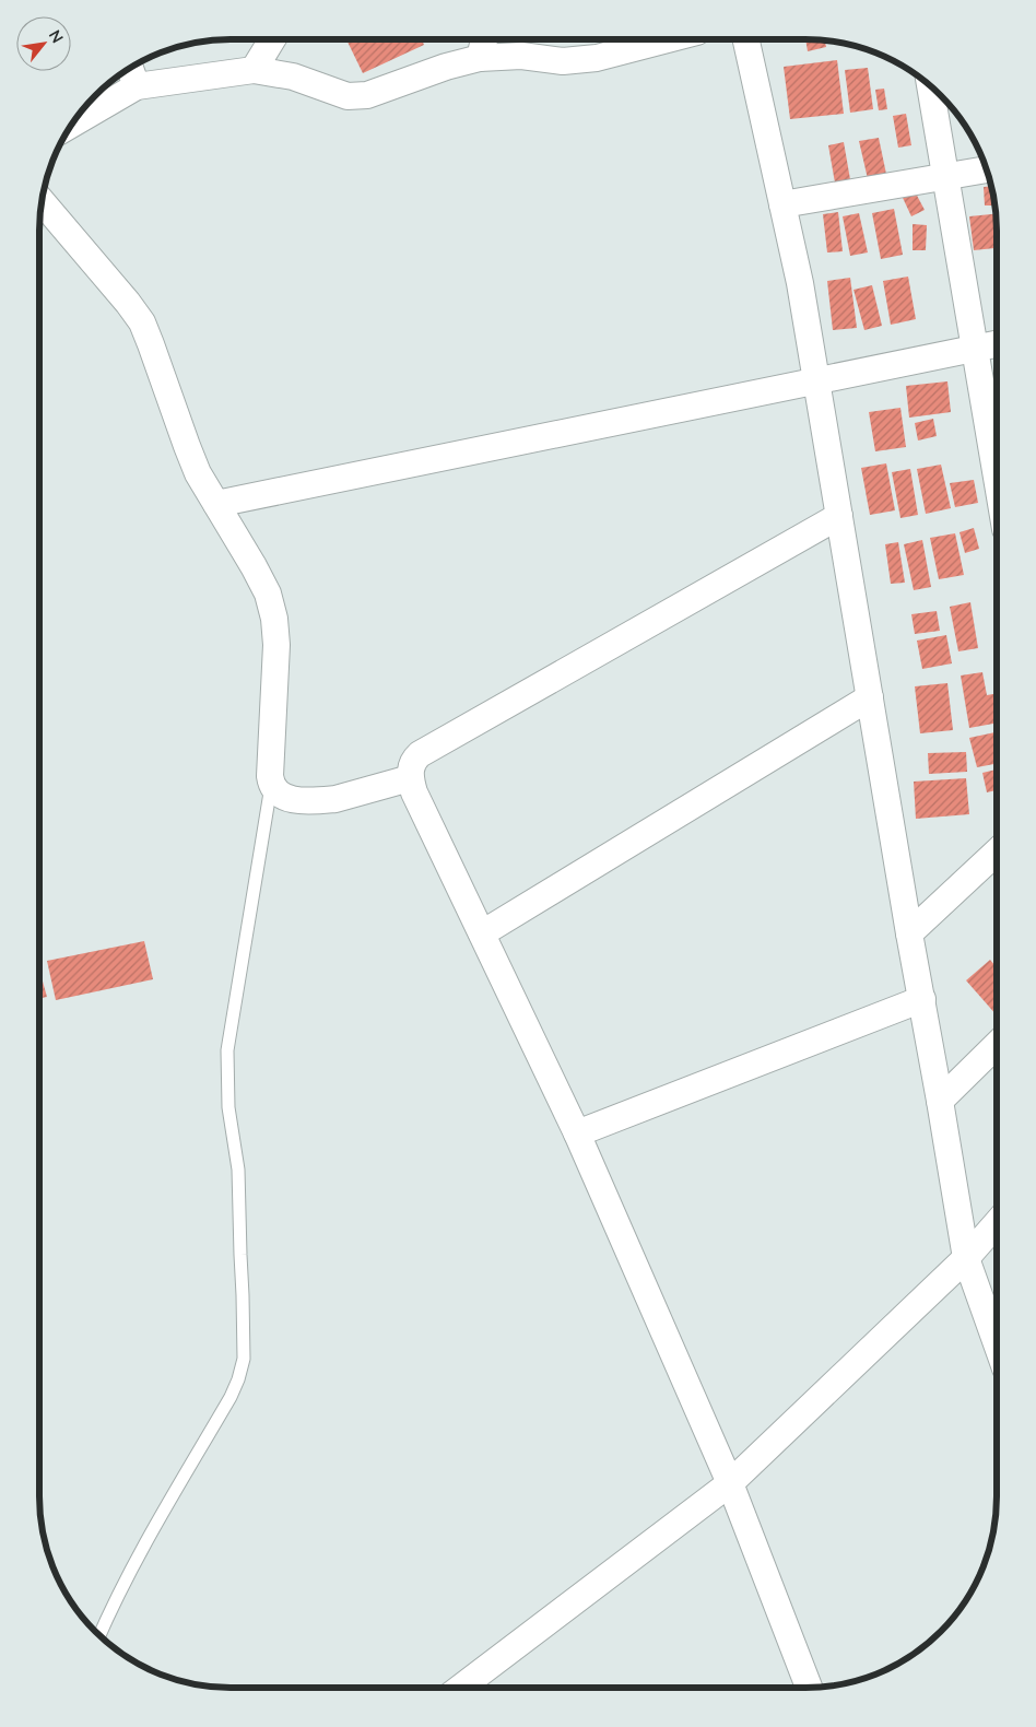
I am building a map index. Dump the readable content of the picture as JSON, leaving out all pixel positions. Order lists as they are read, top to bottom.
{
  "north": "top right"
}
